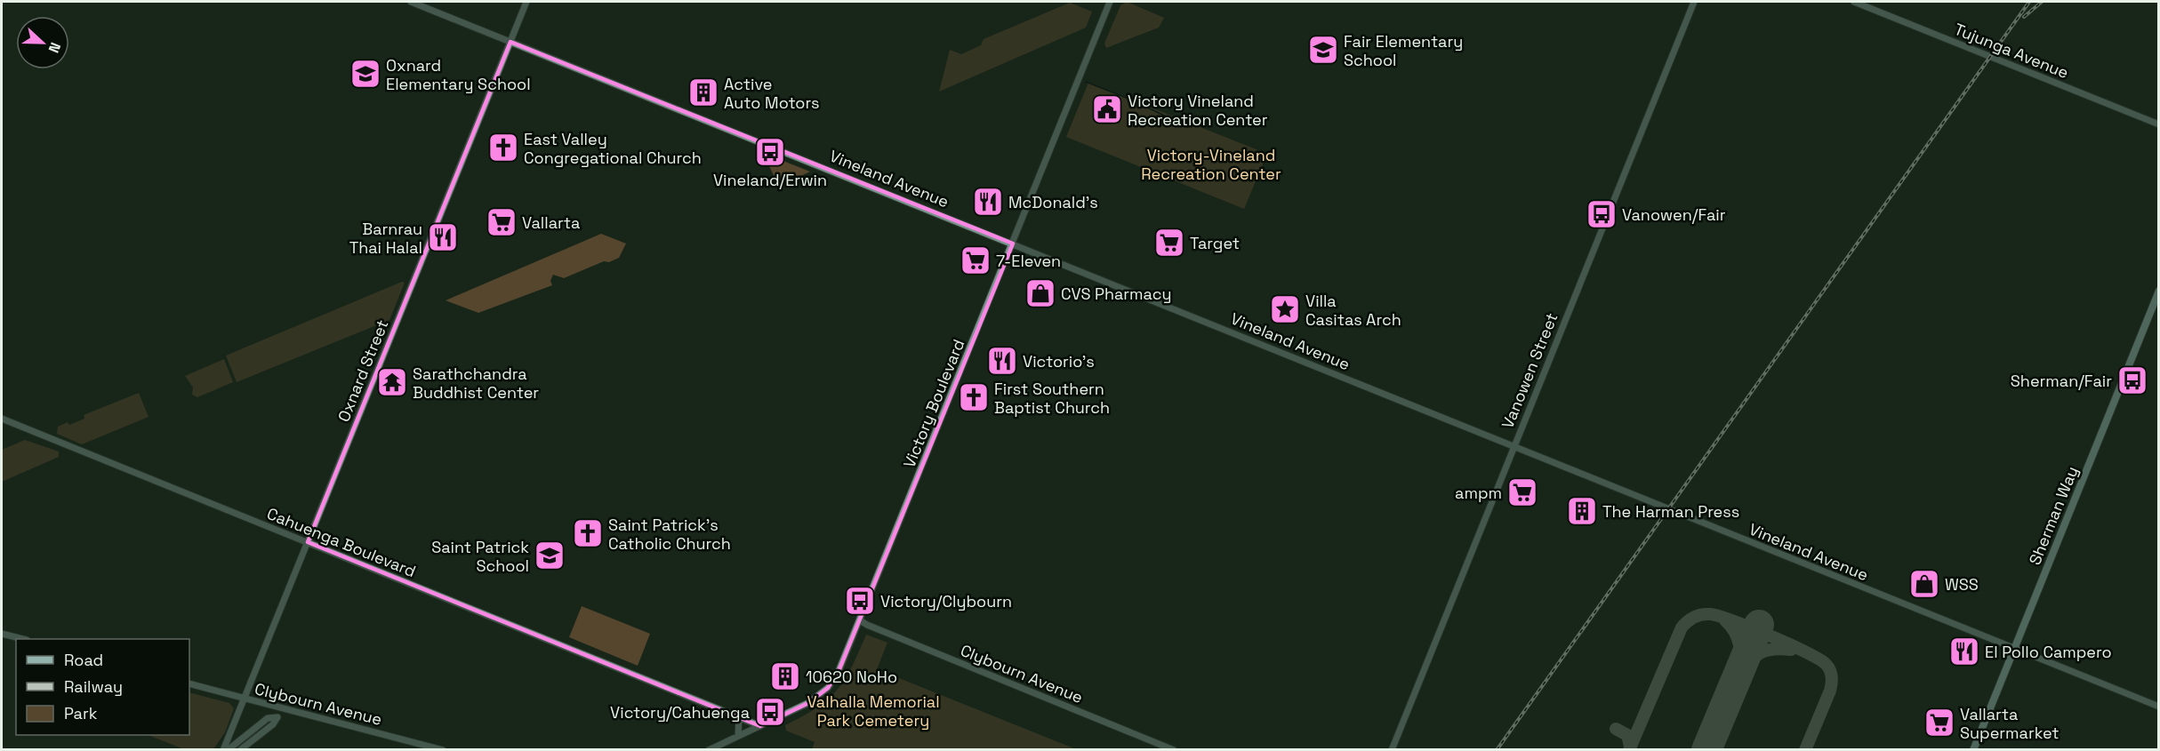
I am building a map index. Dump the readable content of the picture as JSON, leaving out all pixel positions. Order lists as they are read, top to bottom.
{
  "streets": {
    "main road": [
      "Tujunga Avenue",
      "Vineland Avenue",
      "Oxnard Street",
      "Vanowen Street",
      "Victory Boulevard",
      "Sherman Way",
      "Cahuenga Boulevard",
      "Clybourn Avenue"
    ]
  },
  "crossings": [
    ["Vineland Avenue", "Oxnard Street"],
    ["Vineland Avenue", "Vanowen Street"],
    ["Vineland Avenue", "Victory Boulevard"],
    ["Vineland Avenue", "Sherman Way"],
    ["Oxnard Street", "Cahuenga Boulevard"],
    ["Oxnard Street", "Clybourn Avenue"],
    ["Victory Boulevard", "Cahuenga Boulevard"],
    ["Victory Boulevard", "Clybourn Avenue"]
  ],
  "parks": ["Victory-Vineland Recreation Center", "Valhalla Memorial Park Cemetery"],
  "places": {
    "school or university": ["Fair Elementary School", "Oxnard Elementary School", "Saint Patrick School"],
    "building": ["Active Auto Motors", "The Harman Press", "10620 NoHo"],
    "public building": ["Victory Vineland Recreation Center"],
    "church": ["East Valley Congregational Church", "First Southern Baptist Church", "Saint Patrick's Catholic Church"],
    "bus stop": [
      "Vineland/Erwin",
      "Vanowen/Fair",
      "Sherman/Fair",
      "Victory/Clybourn",
      "Victory/Cahuenga"
    ],
    "restaurant": [
      "McDonald's",
      "Barnrau Thai Halal",
      "Victorio's",
      "El Pollo Campero"
    ],
    "supermarket": [
      "Vallarta",
      "Target",
      "7-Eleven",
      "ampm",
      "Vallarta Supermarket"
    ],
    "shop": ["CVS Pharmacy", "WSS"],
    "place": ["Villa Casitas Arch"],
    "temple": ["Sarathchandra Buddhist Center"]
  },
  "legend": ["Road", "Railway", "Park"],
  "north": "right"
}
